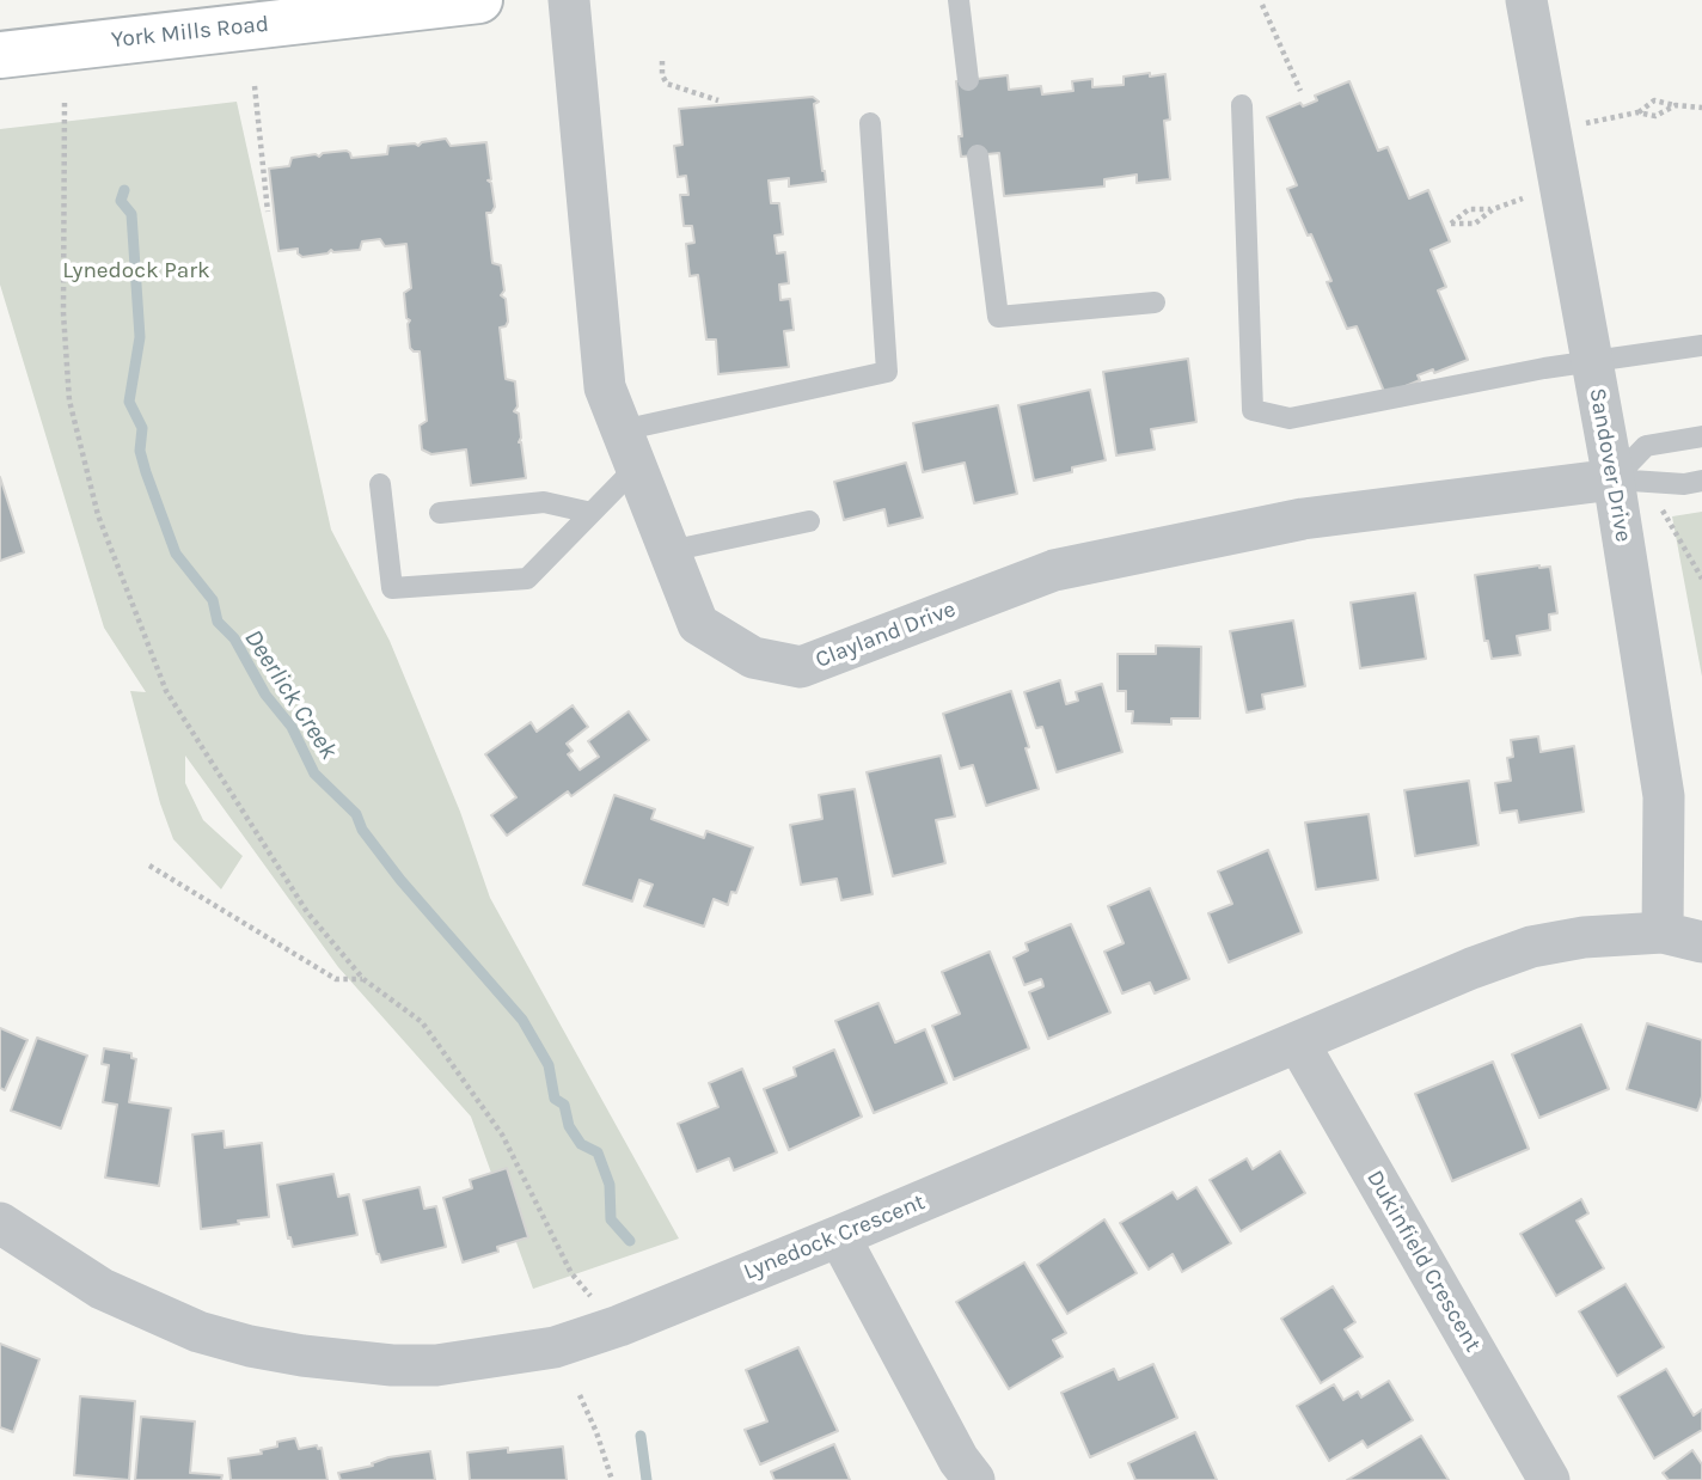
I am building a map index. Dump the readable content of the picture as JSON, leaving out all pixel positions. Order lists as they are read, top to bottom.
{
  "streets": {
    "main road": ["York Mills Road"],
    "street": [
      "Sandover Drive",
      "Clayland Drive",
      "Lynedock Crescent",
      "Dukinfield Crescent"
    ]
  },
  "crossings": [
    ["Sandover Drive", "Clayland Drive"],
    ["Sandover Drive", "Lynedock Crescent"],
    ["Lynedock Crescent", "Dukinfield Crescent"]
  ],
  "water": ["Deerlick Creek"],
  "parks": ["Lynedock Park"]
}
